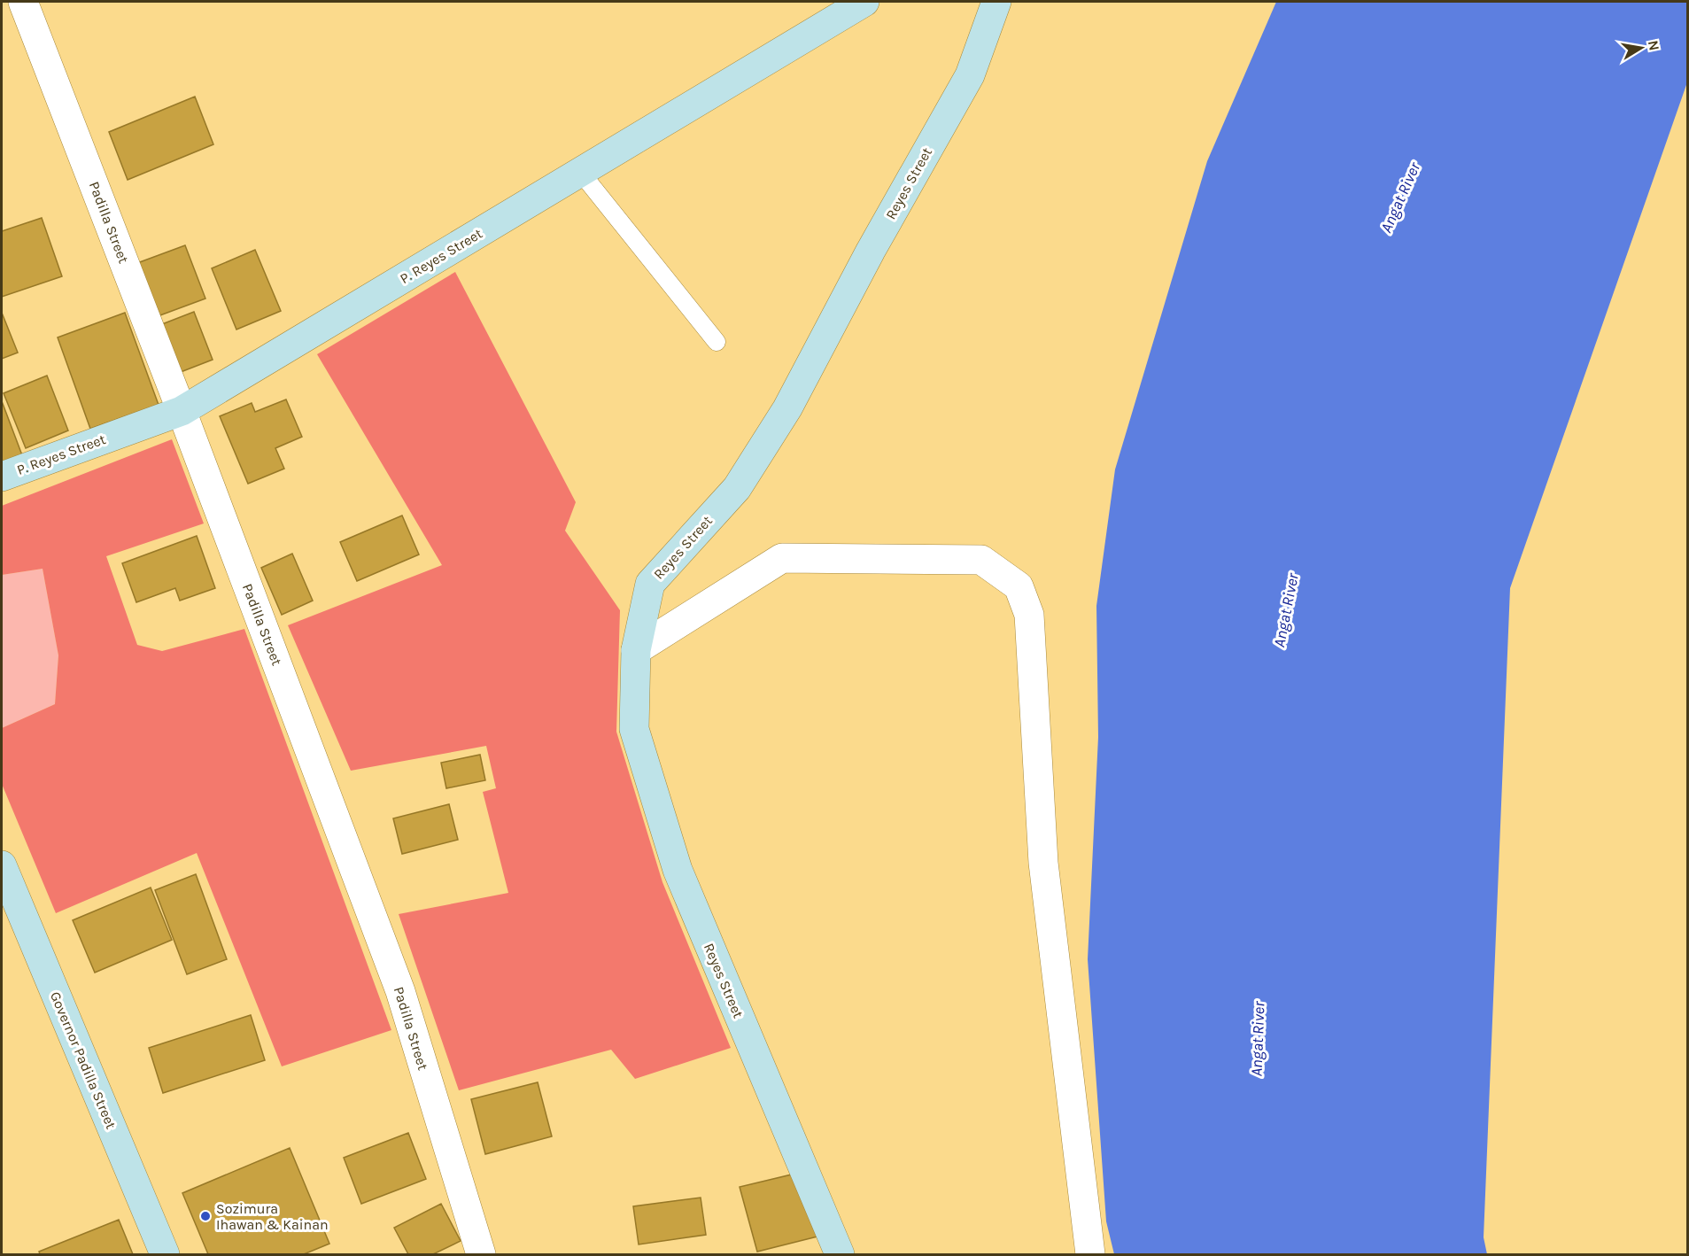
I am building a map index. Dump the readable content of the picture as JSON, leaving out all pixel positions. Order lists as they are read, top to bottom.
{
  "streets": {
    "street": [
      "Reyes Street",
      "Padilla Street",
      "P. Reyes Street",
      "Governor Padilla Street"
    ]
  },
  "crossings": [
    ["Padilla Street", "P. Reyes Street"]
  ],
  "water": ["Angat River"],
  "places": ["Sozimura Ihawan & Kainan"],
  "north": "right"
}
